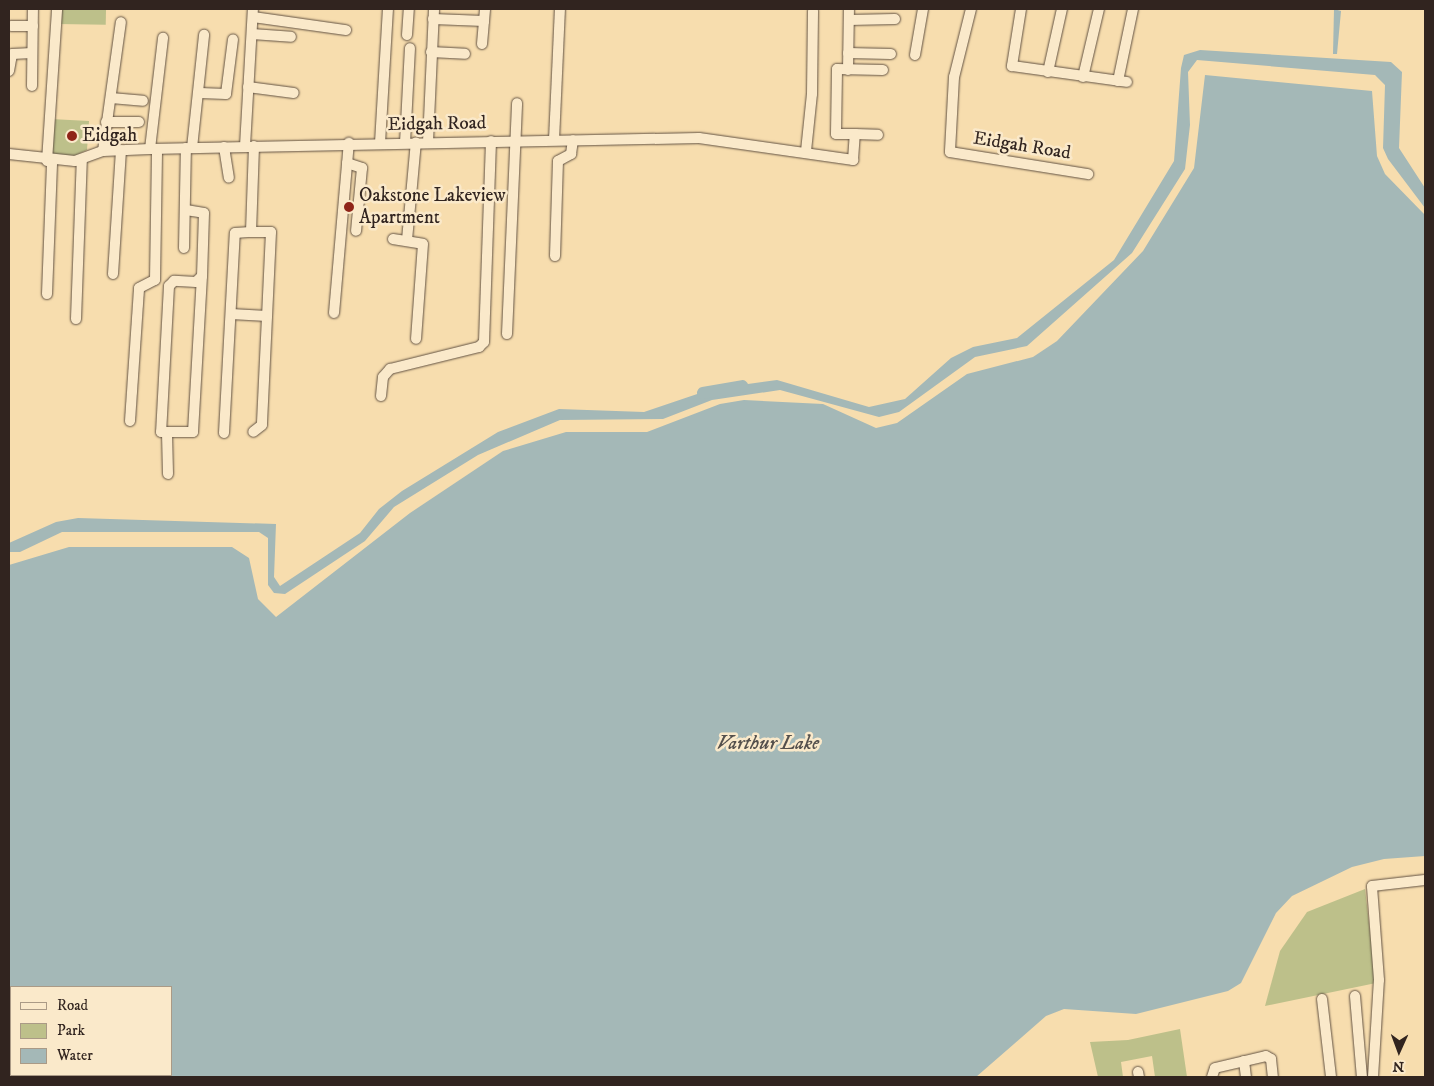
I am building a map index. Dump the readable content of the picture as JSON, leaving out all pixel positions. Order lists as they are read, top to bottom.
{
  "streets": {
    "street": ["Eidgah Road"]
  },
  "water": ["Varthur Lake"],
  "places": ["Eidgah", "Oakstone Lakeview Apartment"],
  "legend": ["Road", "Park", "Water"],
  "north": "bottom"
}
